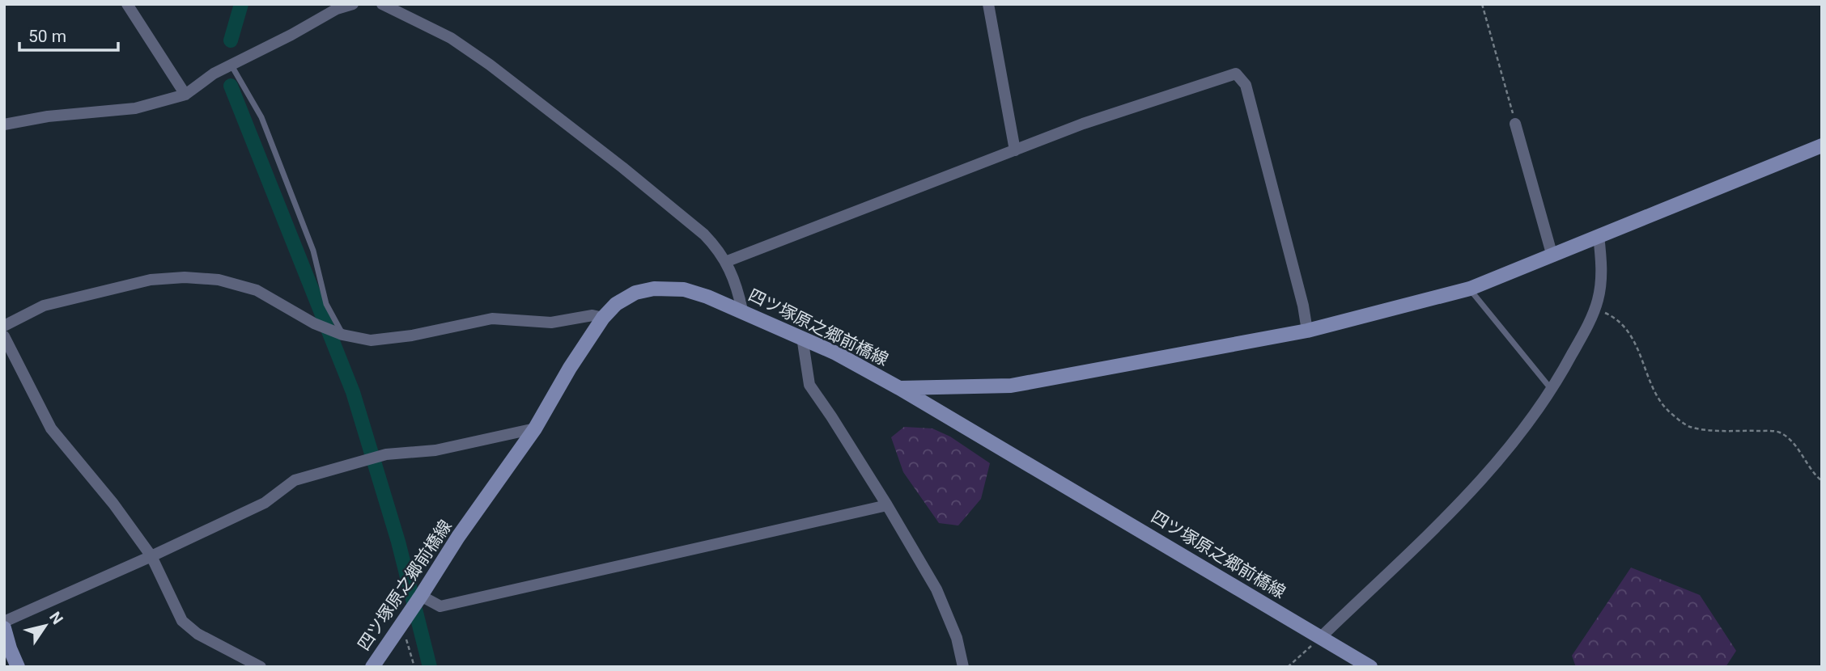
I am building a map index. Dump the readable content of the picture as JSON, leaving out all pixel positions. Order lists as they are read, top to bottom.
{
  "streets": {
    "main road": ["四ツ塚原之郷前橋線"]
  },
  "scale_bar": "50 m",
  "north": "top right"
}
